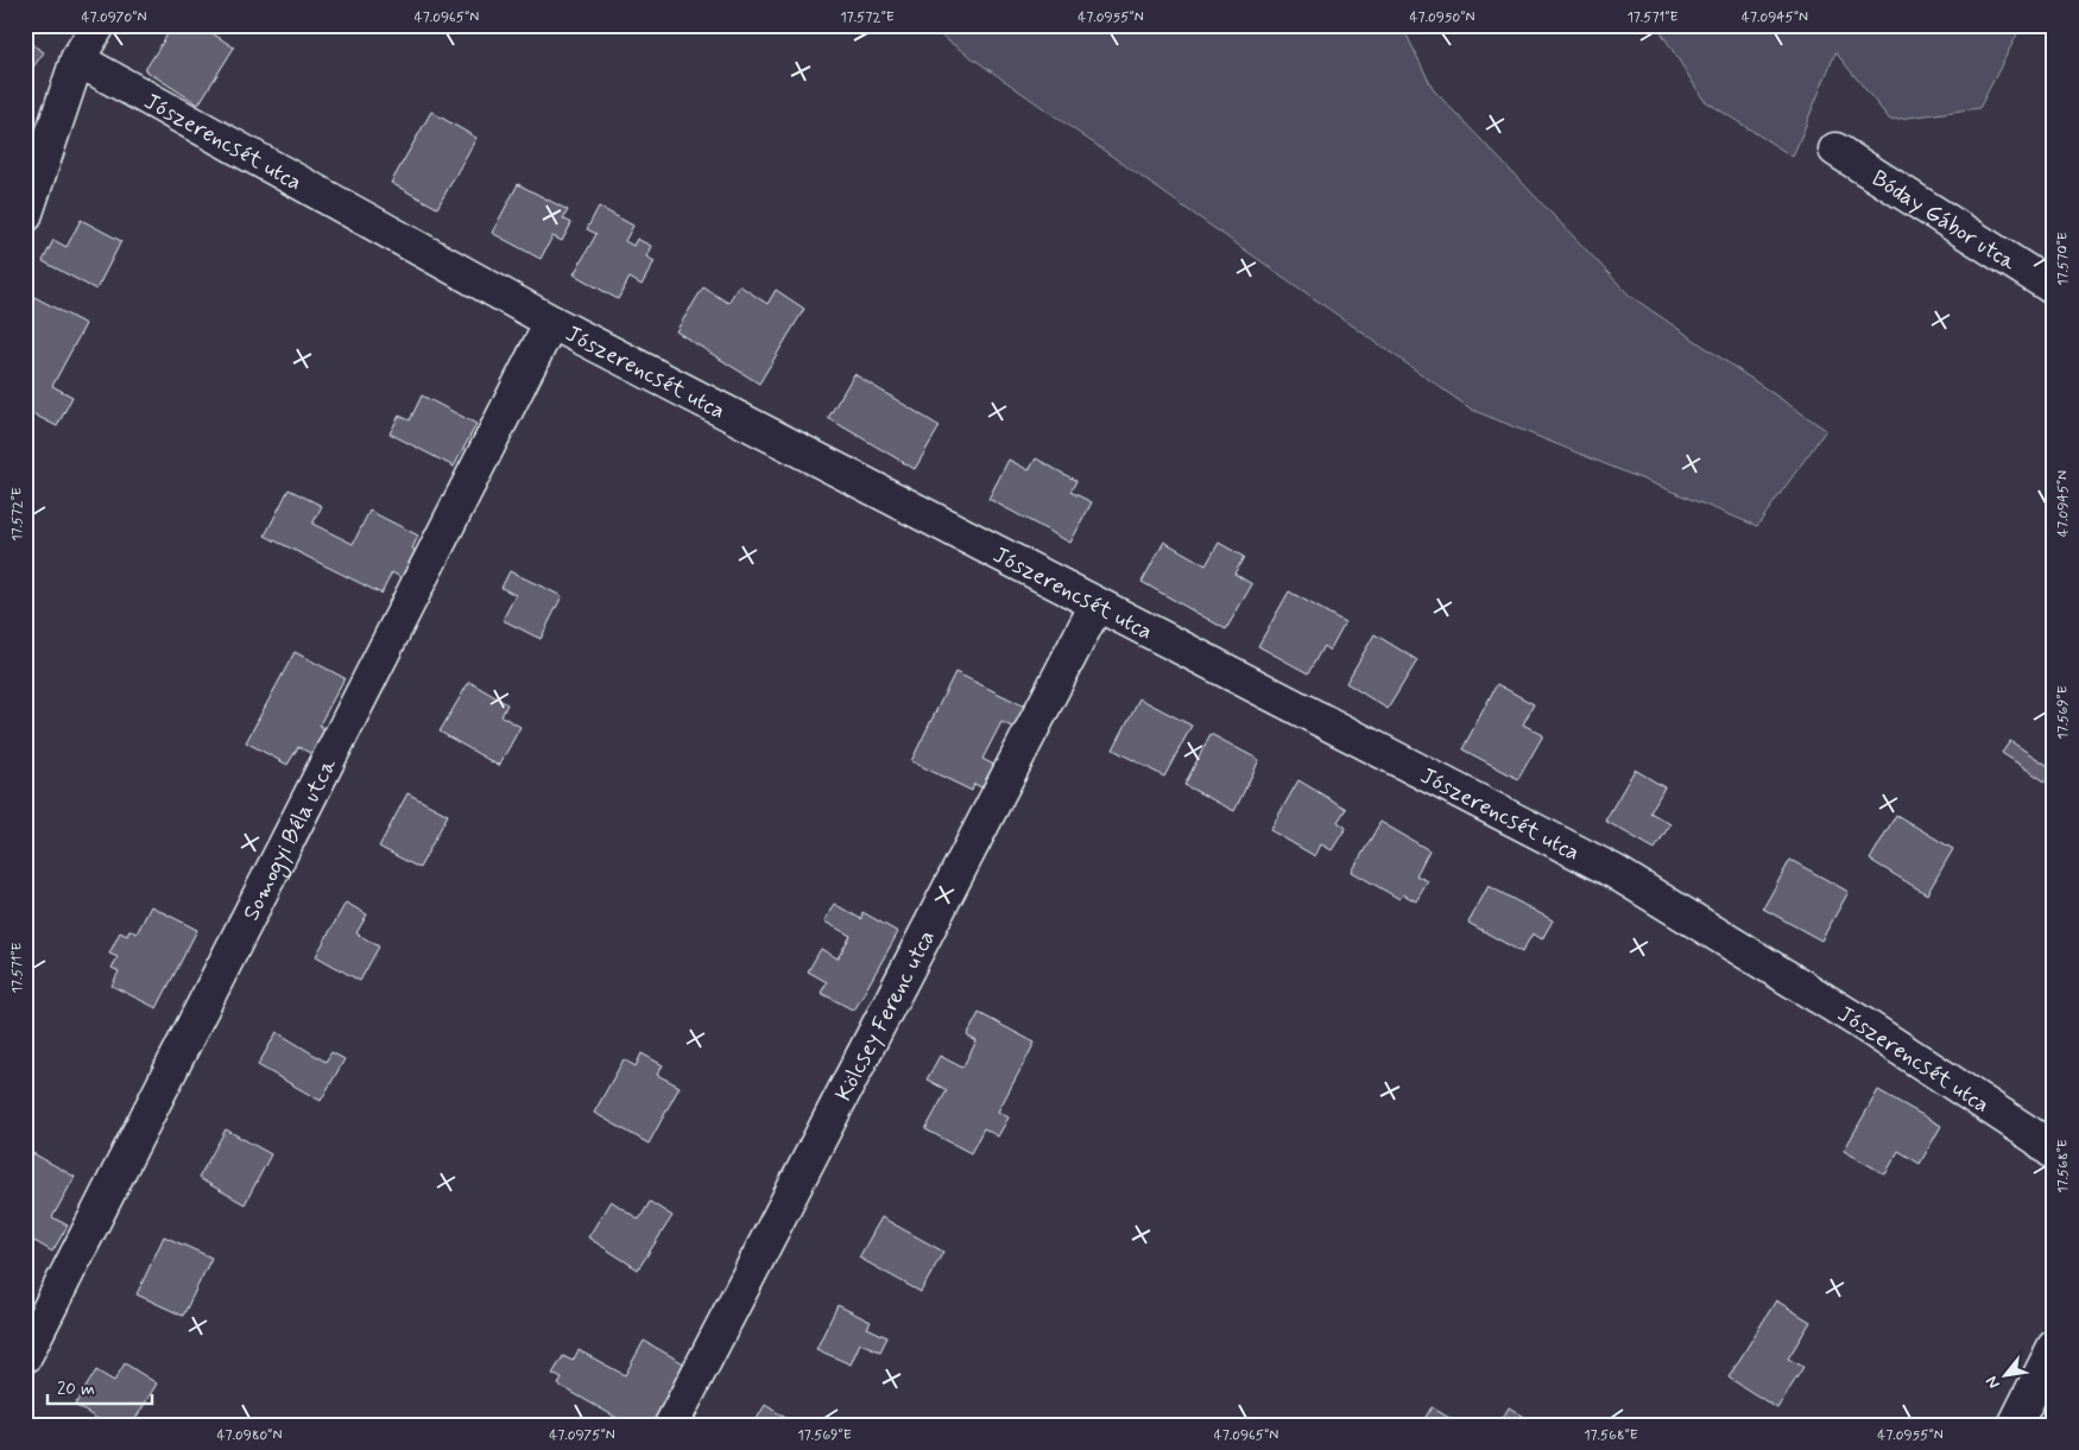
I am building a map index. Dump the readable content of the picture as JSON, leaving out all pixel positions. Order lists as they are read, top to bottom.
{
  "streets": {
    "street": [
      "Jószerencsét utca",
      "Bóday Gábor utca",
      "Somogyi Béla utca",
      "Kölcsey Ferenc utca"
    ]
  },
  "crossings": [
    ["Jószerencsét utca", "Somogyi Béla utca"],
    ["Jószerencsét utca", "Kölcsey Ferenc utca"]
  ],
  "scale_bar": "20 m",
  "north": "bottom left",
  "coordinates": [
    "47.0970°N",
    "47.0965°N",
    "17.572°E",
    "47.0955°N",
    "47.0950°N",
    "17.571°E",
    "47.0945°N",
    "17.570°E",
    "17.569°E",
    "17.568°E",
    "47.0980°N",
    "47.0975°N"
  ]
}
